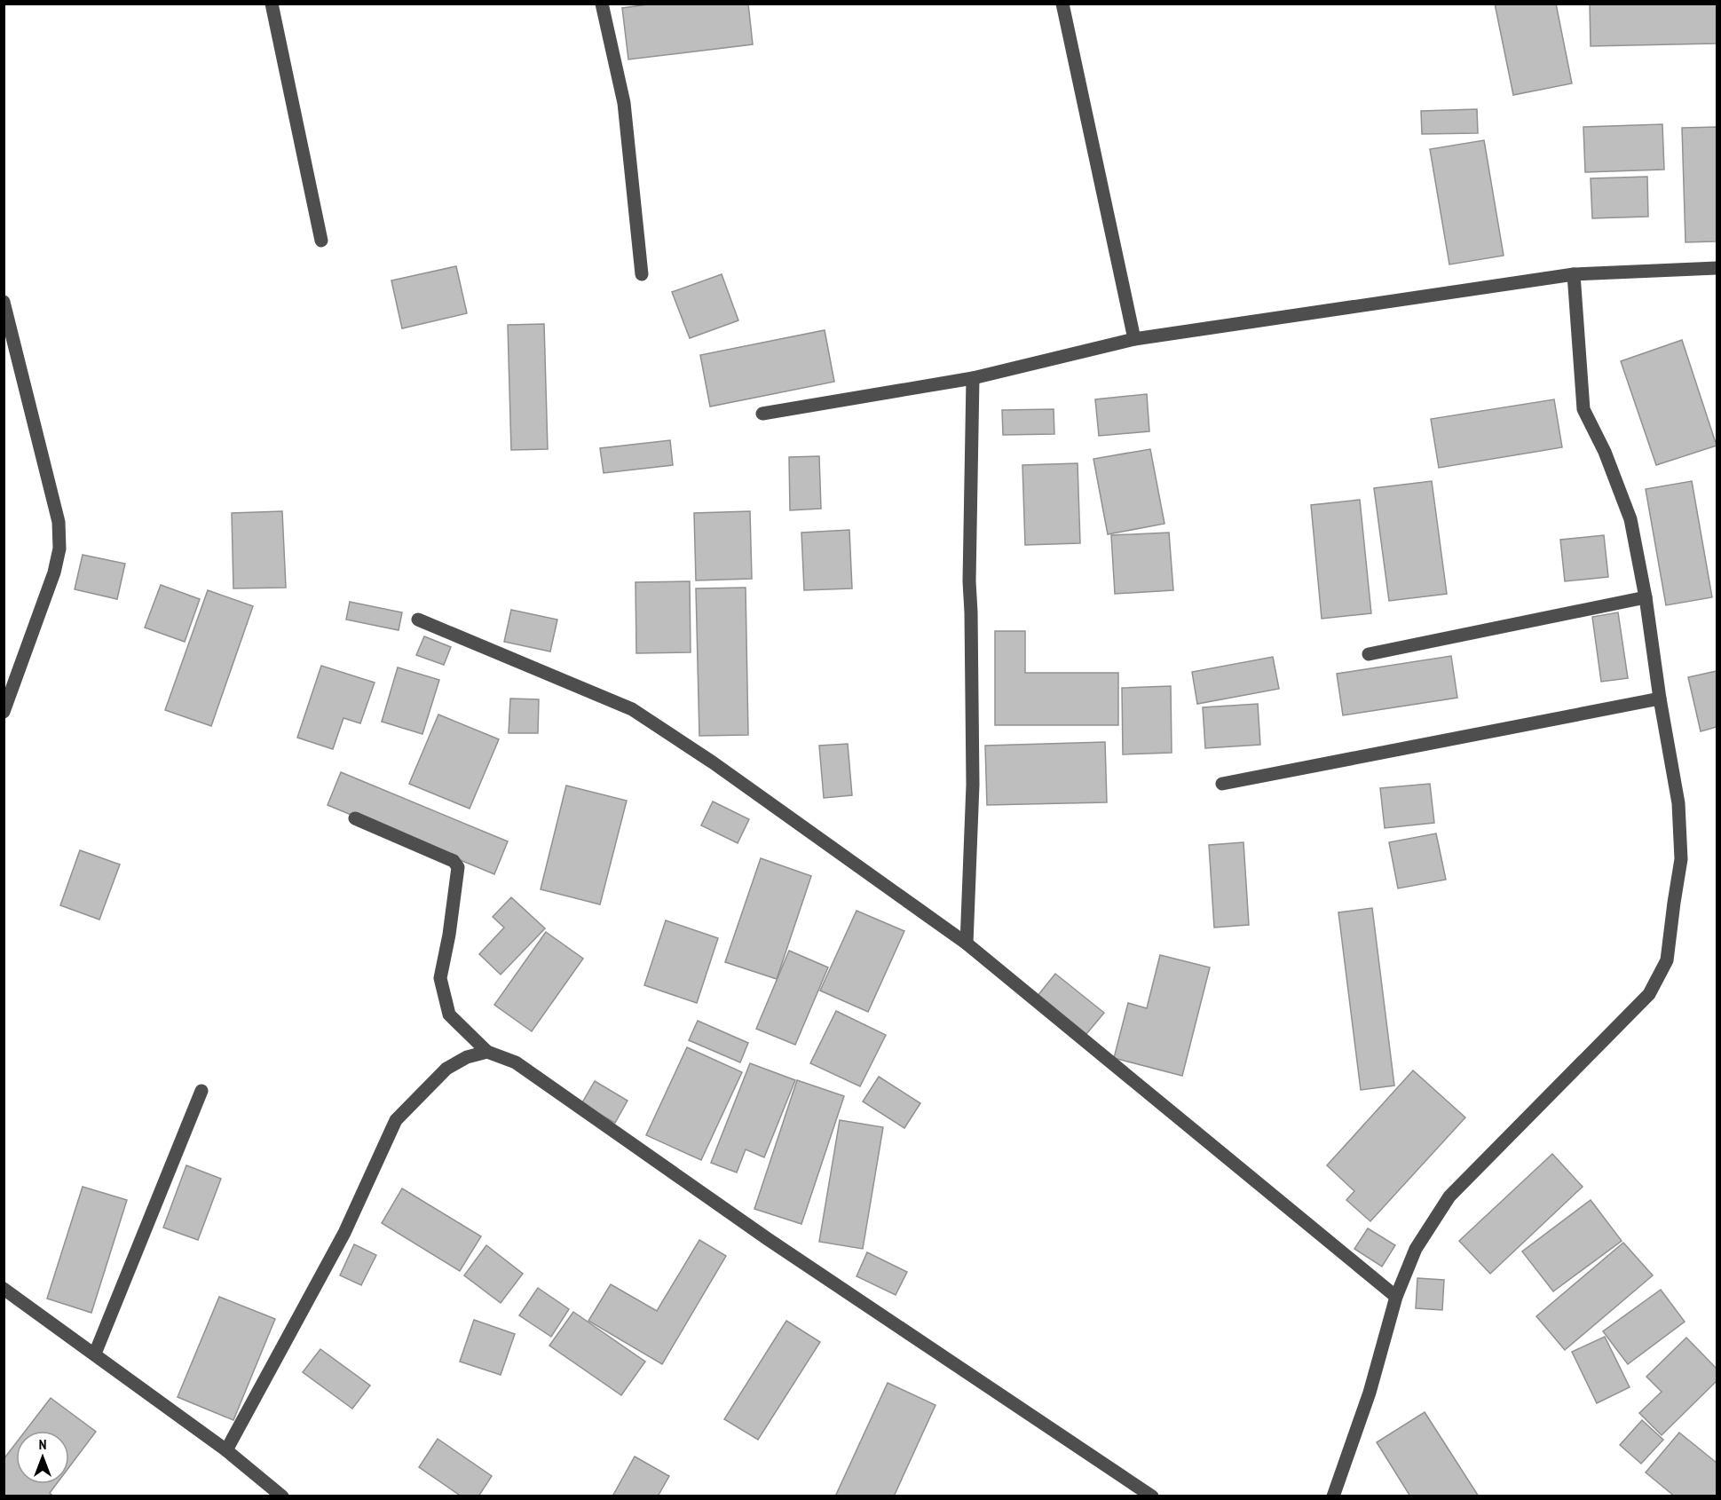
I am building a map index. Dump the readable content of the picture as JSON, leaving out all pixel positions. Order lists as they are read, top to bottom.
{
  "north": "top"
}
